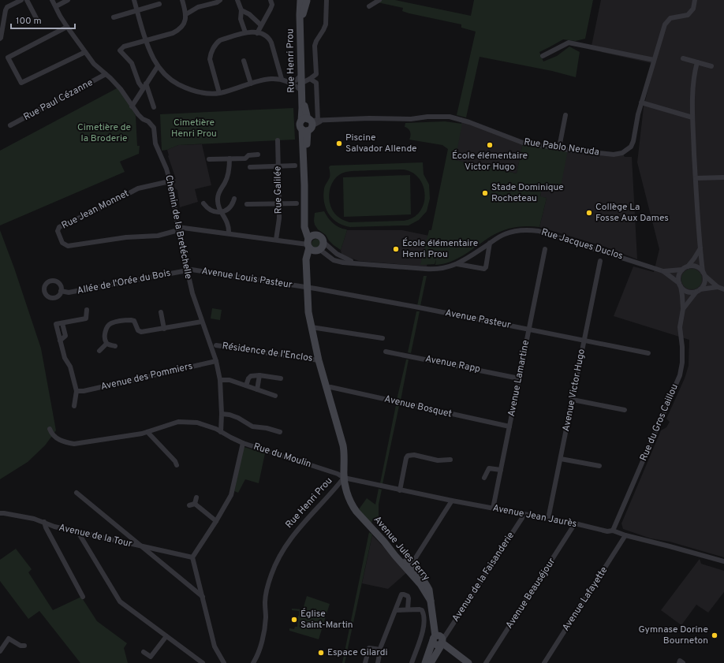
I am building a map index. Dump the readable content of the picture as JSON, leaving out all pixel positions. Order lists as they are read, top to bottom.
{
  "streets": {
    "street": [
      "Rue Henri Prou",
      "Rue Paul Cézanne",
      "Rue Pablo Neruda",
      "Rue Galilée",
      "Rue Jean Monnet",
      "Chemin de la Bretéchelle",
      "Rue Jacques Duclos",
      "Avenue Louis Pasteur",
      "Allée de l'Orée du Bois",
      "Avenue Pasteur",
      "Résidence de l'Enclos",
      "Avenue Rapp",
      "Avenue des Pommiers",
      "Avenue Lamartine",
      "Avenue Victor Hugo",
      "Avenue Bosquet",
      "Rue du Gros Caillou",
      "Rue du Moulin",
      "Avenue Jean Jaurès",
      "Avenue de la Tour",
      "Avenue Jules Ferry",
      "Avenue de la Faisanderie",
      "Avenue Beauséjour",
      "Avenue Lafayette"
    ]
  },
  "crossings": [
    ["Rue Henri Prou", "Rue Pablo Neruda"],
    ["Rue Henri Prou", "Rue Jacques Duclos"],
    ["Rue Henri Prou", "Avenue Louis Pasteur"],
    ["Rue Henri Prou", "Avenue Pasteur"],
    ["Rue Henri Prou", "Résidence de l'Enclos"],
    ["Rue Henri Prou", "Avenue Bosquet"],
    ["Rue Henri Prou", "Rue du Moulin"],
    ["Rue Henri Prou", "Avenue Jean Jaurès"],
    ["Rue Henri Prou", "Avenue Jules Ferry"],
    ["Rue Paul Cézanne", "Chemin de la Bretéchelle"],
    ["Rue Jean Monnet", "Chemin de la Bretéchelle"],
    ["Chemin de la Bretéchelle", "Avenue Louis Pasteur"],
    ["Chemin de la Bretéchelle", "Allée de l'Orée du Bois"],
    ["Chemin de la Bretéchelle", "Avenue des Pommiers"],
    ["Chemin de la Bretéchelle", "Rue du Moulin"],
    ["Rue Jacques Duclos", "Rue du Gros Caillou"],
    ["Avenue Louis Pasteur", "Allée de l'Orée du Bois"],
    ["Avenue Louis Pasteur", "Avenue Pasteur"],
    ["Avenue Pasteur", "Avenue Lamartine"],
    ["Avenue Pasteur", "Avenue Victor Hugo"],
    ["Avenue Rapp", "Avenue Lamartine"],
    ["Avenue Lamartine", "Avenue Bosquet"],
    ["Avenue Lamartine", "Avenue Jean Jaurès"],
    ["Avenue Victor Hugo", "Avenue Jean Jaurès"],
    ["Rue du Gros Caillou", "Avenue Jean Jaurès"],
    ["Rue du Moulin", "Avenue Jean Jaurès"],
    ["Rue du Moulin", "Avenue Jules Ferry"],
    ["Avenue Jean Jaurès", "Avenue Jules Ferry"],
    ["Avenue Jean Jaurès", "Avenue de la Faisanderie"],
    ["Avenue Jean Jaurès", "Avenue Beauséjour"],
    ["Avenue Jean Jaurès", "Avenue Lafayette"]
  ],
  "parks": ["Cimetière Henri Prou", "Cimetière de la Broderie"],
  "places": [
    "Piscine Salvador Allende",
    "École élémentaire Victor Hugo",
    "Stade Dominique Rocheteau",
    "Collège La Fosse Aux Dames",
    "École élémentaire Henri Prou",
    "Église Saint-Martin",
    "Gymnase Dorine Bourneton",
    "Espace Gilardi"
  ],
  "scale_bar": "100 m"
}
